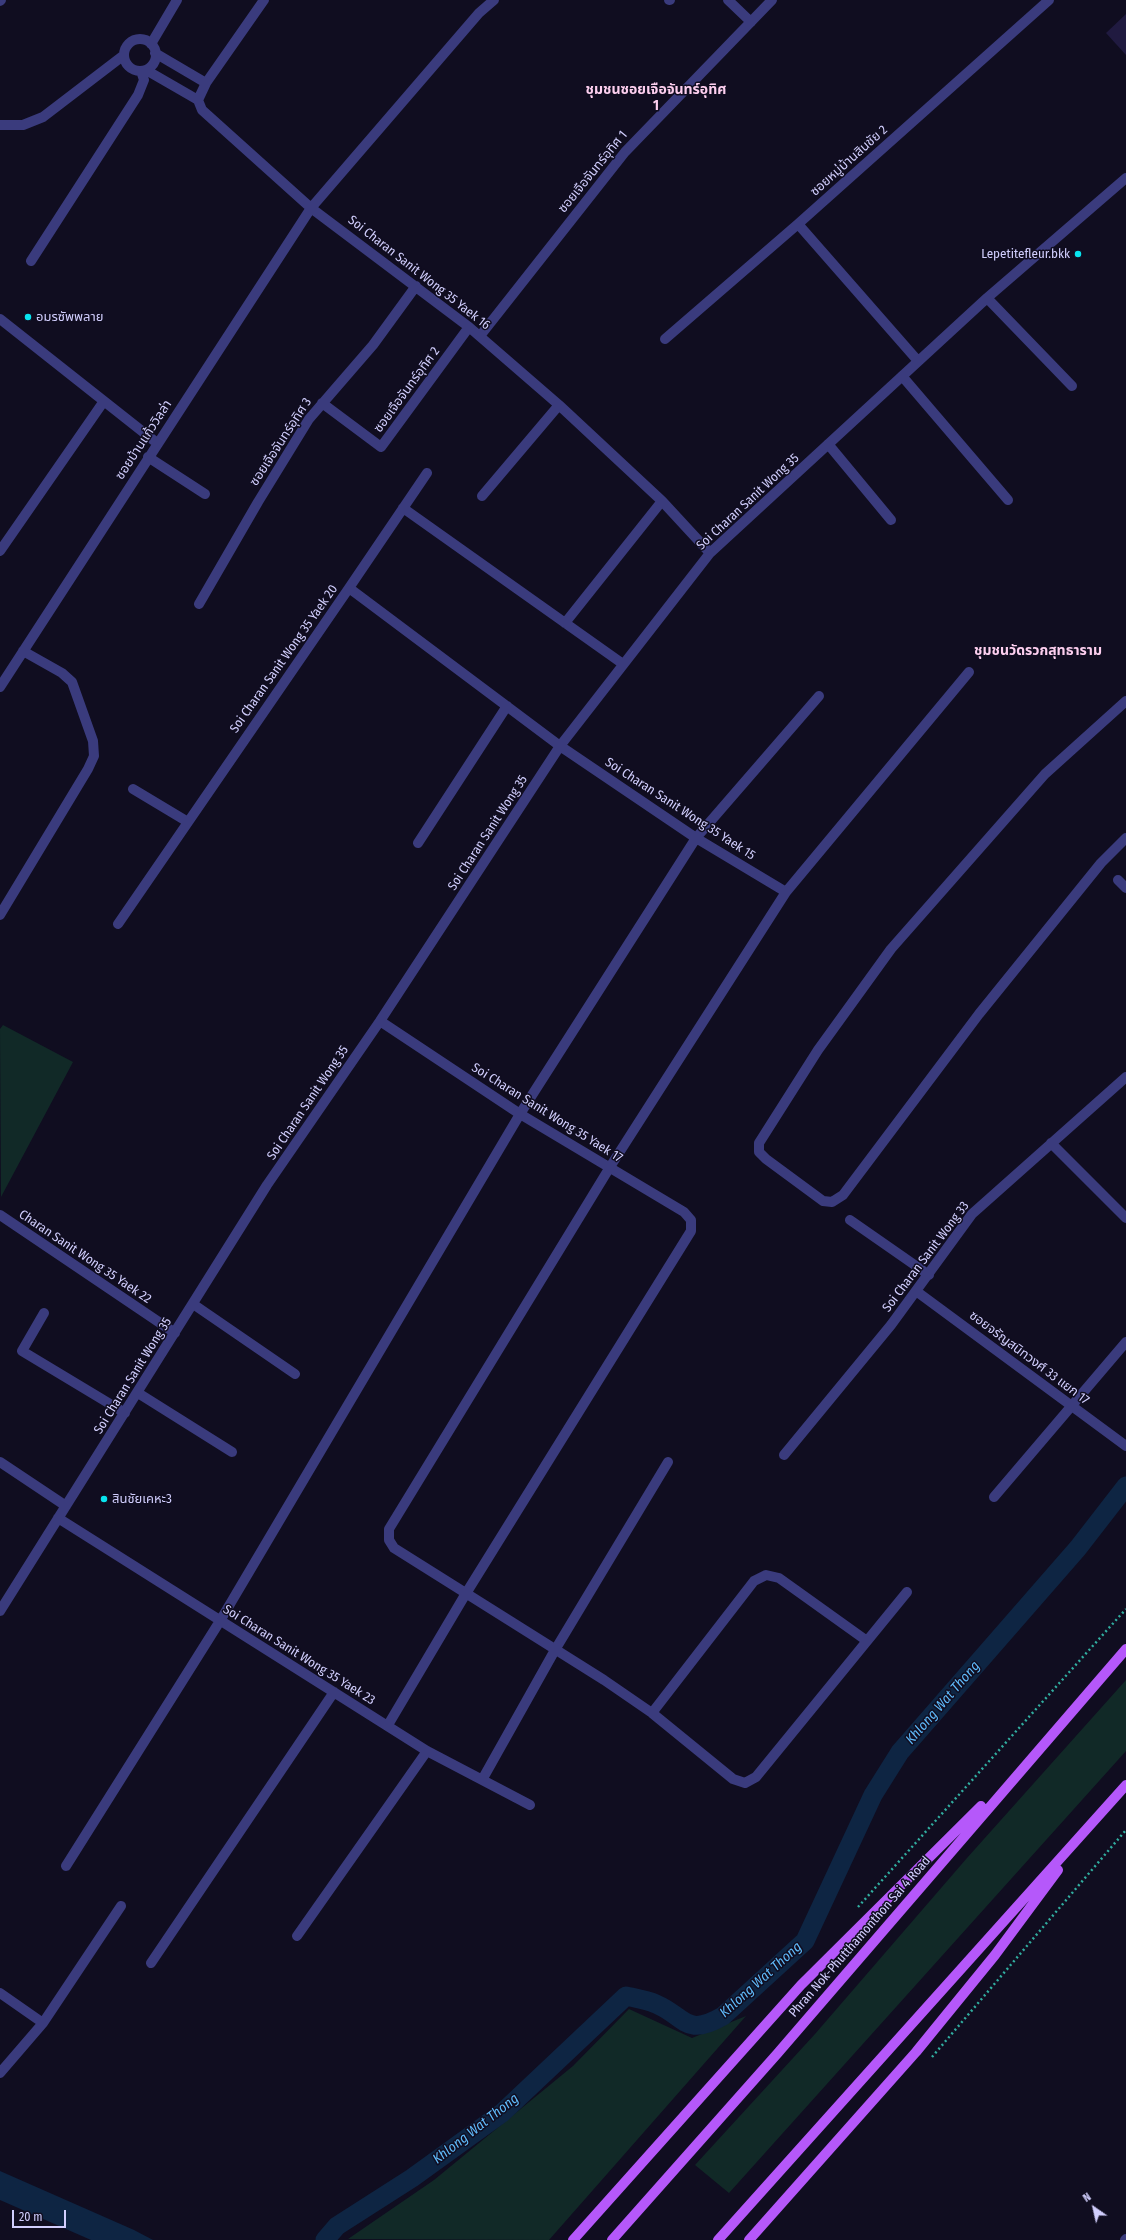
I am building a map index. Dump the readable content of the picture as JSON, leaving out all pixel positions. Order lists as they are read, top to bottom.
{
  "streets": {
    "main road": ["Phran Nok-Phutthamonthon Sai 4 Road"],
    "street": [
      "ซอยหมู่บ้านสินชัย 2",
      "ซอยเจือจันทร์อุทิศ 1",
      "Soi Charan Sanit Wong 35 Yaek 16",
      "ซอยเจือจันทร์อุทิศ 2",
      "ซอยบ้านแก้ววิลล่า",
      "ซอยเจือจันทร์อุทิศ 3",
      "Soi Charan Sanit Wong 35",
      "Soi Charan Sanit Wong 35 Yaek 20",
      "Soi Charan Sanit Wong 35 Yaek 15",
      "Soi Charan Sanit Wong 35 Yaek 17",
      "Charan Sanit Wong 35 Yaek 22",
      "Soi Charan Sanit Wong 33",
      "ซอยจรัญสนิทวงศ์ 33 แยก 17",
      "Soi Charan Sanit Wong 35 Yaek 23"
    ]
  },
  "crossings": [
    ["ซอยเจือจันทร์อุทิศ 1", "Soi Charan Sanit Wong 35 Yaek 16"],
    ["Soi Charan Sanit Wong 35 Yaek 16", "ซอยเจือจันทร์อุทิศ 2"],
    ["Soi Charan Sanit Wong 35 Yaek 16", "ซอยบ้านแก้ววิลล่า"],
    ["Soi Charan Sanit Wong 35 Yaek 16", "ซอยเจือจันทร์อุทิศ 3"],
    ["Soi Charan Sanit Wong 35 Yaek 16", "Soi Charan Sanit Wong 35"],
    ["ซอยเจือจันทร์อุทิศ 2", "ซอยเจือจันทร์อุทิศ 3"],
    ["Soi Charan Sanit Wong 35", "Soi Charan Sanit Wong 35 Yaek 20"],
    ["Soi Charan Sanit Wong 35", "Soi Charan Sanit Wong 35 Yaek 15"],
    ["Soi Charan Sanit Wong 35", "Soi Charan Sanit Wong 35 Yaek 17"],
    ["Soi Charan Sanit Wong 35", "Charan Sanit Wong 35 Yaek 22"],
    ["Soi Charan Sanit Wong 35", "Soi Charan Sanit Wong 35 Yaek 23"],
    ["Soi Charan Sanit Wong 35 Yaek 20", "Soi Charan Sanit Wong 35 Yaek 15"],
    ["Soi Charan Sanit Wong 33", "ซอยจรัญสนิทวงศ์ 33 แยก 17"]
  ],
  "districts": ["ชุมชนซอยเจือจันทร์อุทิศ 1", "ชุมชนวัดรวกสุทธาราม"],
  "water": ["Khlong Wat Thong"],
  "places": ["Lepetitefleur.bkk", "อมรซัพพลาย", "สินชัยเคหะ3"],
  "scale_bar": "20 m",
  "north": "top left"
}
